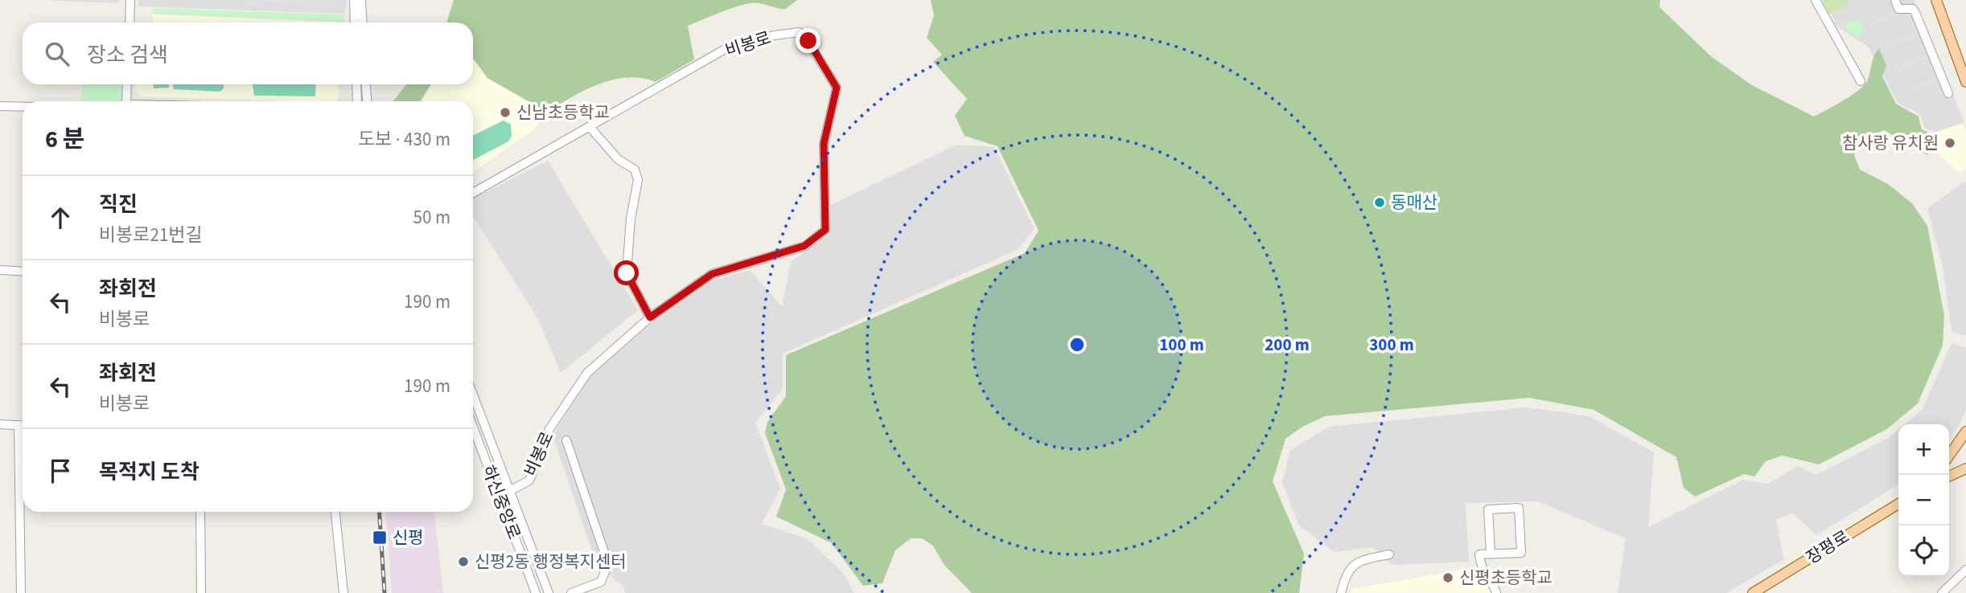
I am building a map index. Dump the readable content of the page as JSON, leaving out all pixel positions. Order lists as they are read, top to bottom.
{
  "streets": {
    "main road": ["장평로"],
    "street": ["비봉로", "하신중앙로"]
  },
  "crossings": [
    ["비봉로", "하신중앙로"]
  ],
  "places": {
    "other": [
      "신남초등학교",
      "참사랑 유치원",
      "동매산",
      "신평2동 행정복지센터",
      "신평초등학교"
    ],
    "transit": ["신평"]
  },
  "page": {
    "search": "장소 검색",
    "heading": ["6 분", "도보 · 430 m"],
    "list": [
      ["직진", "비봉로21번길", "50 m"],
      ["좌회전", "비봉로", "190 m"],
      ["좌회전", "비봉로", "190 m"],
      "목적지 도착"
    ],
    "map_buttons": ["+", "−"]
  },
  "rings": ["100 m", "200 m", "300 m"]
}
